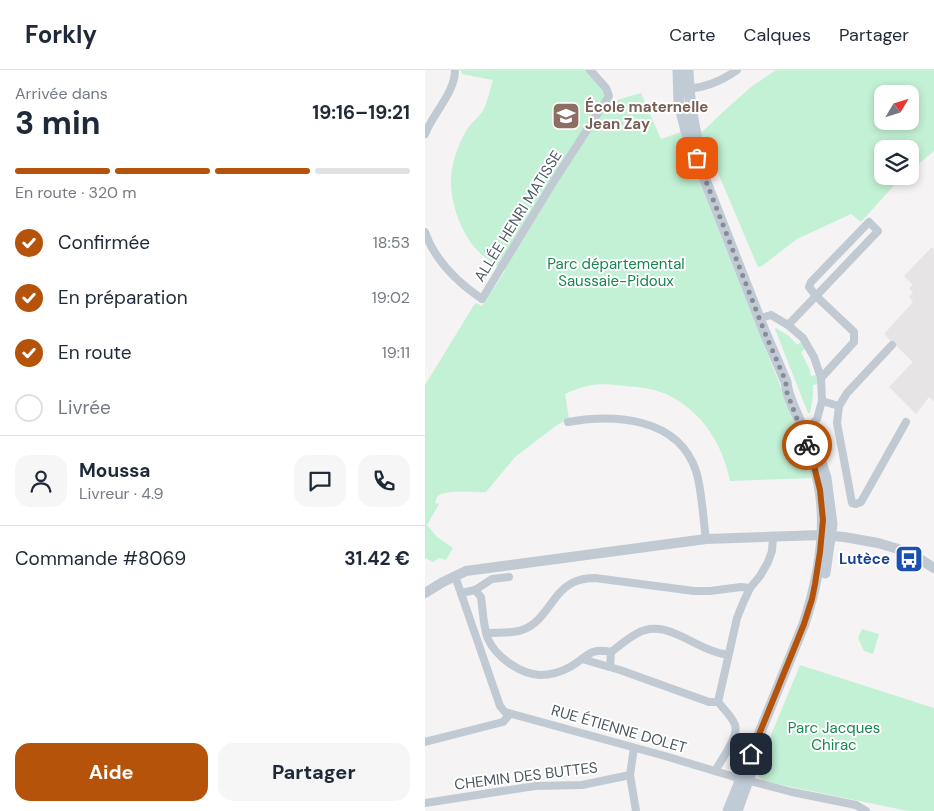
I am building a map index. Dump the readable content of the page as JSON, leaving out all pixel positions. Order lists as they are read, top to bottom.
{
  "streets": {
    "street": ["ALLÉE HENRI MATISSE", "RUE ÉTIENNE DOLET", "CHEMIN DES BUTTES"]
  },
  "parks": ["Parc départemental Saussaie-Pidoux", "Parc Jacques Chirac"],
  "places": {
    "school or university": ["École maternelle Jean Zay"],
    "bus stop": ["Lutèce"]
  },
  "north": "top right",
  "page": {
    "header": "Forkly",
    "nav": ["Carte", "Calques", "Partager"],
    "heading": ["3 min", "Arrivée dans", "19:16–19:21"],
    "panel": [
      "Moussa",
      "Livreur · 4.9",
      "Commande #8069",
      "31.42 €"
    ],
    "bar": "En route · 320 m",
    "list": [
      ["Confirmée", "18:53"],
      ["En préparation", "19:02"],
      ["En route", "19:11"],
      "Livrée"
    ],
    "buttons": ["Aide", "Partager"]
  }
}
